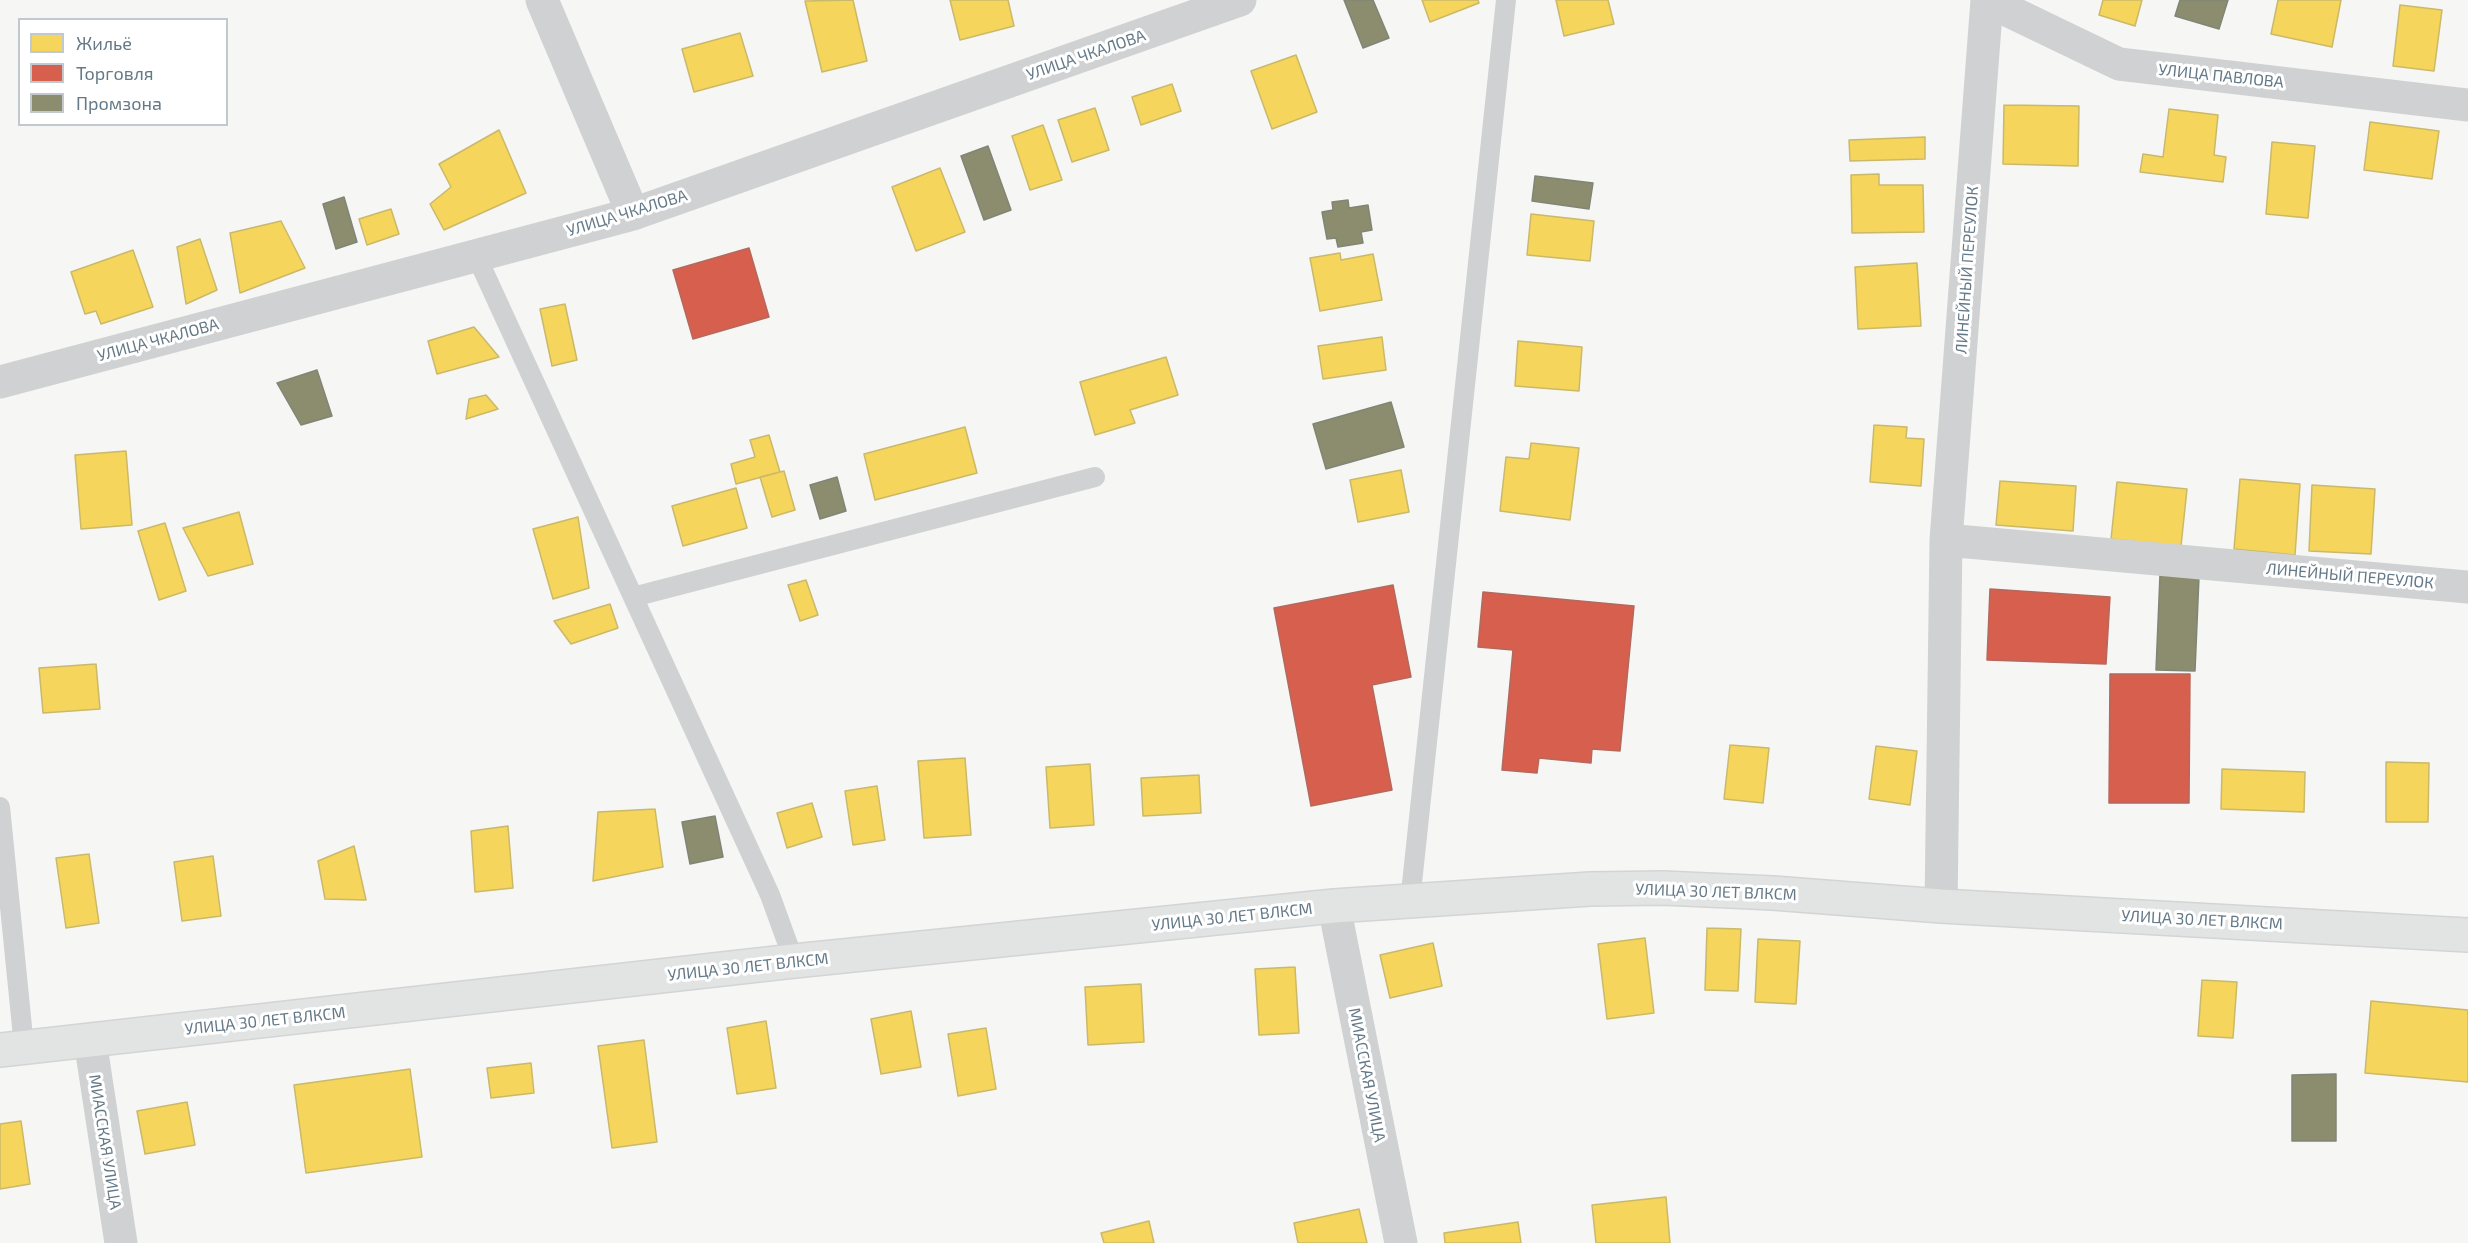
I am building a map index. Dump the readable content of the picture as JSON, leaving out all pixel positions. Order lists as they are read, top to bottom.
{
  "streets": {
    "main road": ["УЛИЦА 30 ЛЕТ ВЛКСМ"],
    "street": [
      "УЛИЦА ЧКАЛОВА",
      "УЛИЦА ПАВЛОВА",
      "ЛИНЕЙНЫЙ ПЕРЕУЛОК",
      "МИАССКАЯ УЛИЦА"
    ]
  },
  "crossings": [
    ["УЛИЦА ПАВЛОВА", "ЛИНЕЙНЫЙ ПЕРЕУЛОК"],
    ["ЛИНЕЙНЫЙ ПЕРЕУЛОК", "УЛИЦА 30 ЛЕТ ВЛКСМ"],
    ["УЛИЦА 30 ЛЕТ ВЛКСМ", "МИАССКАЯ УЛИЦА"]
  ],
  "legend": ["Жильё", "Торговля", "Промзона"]
}
